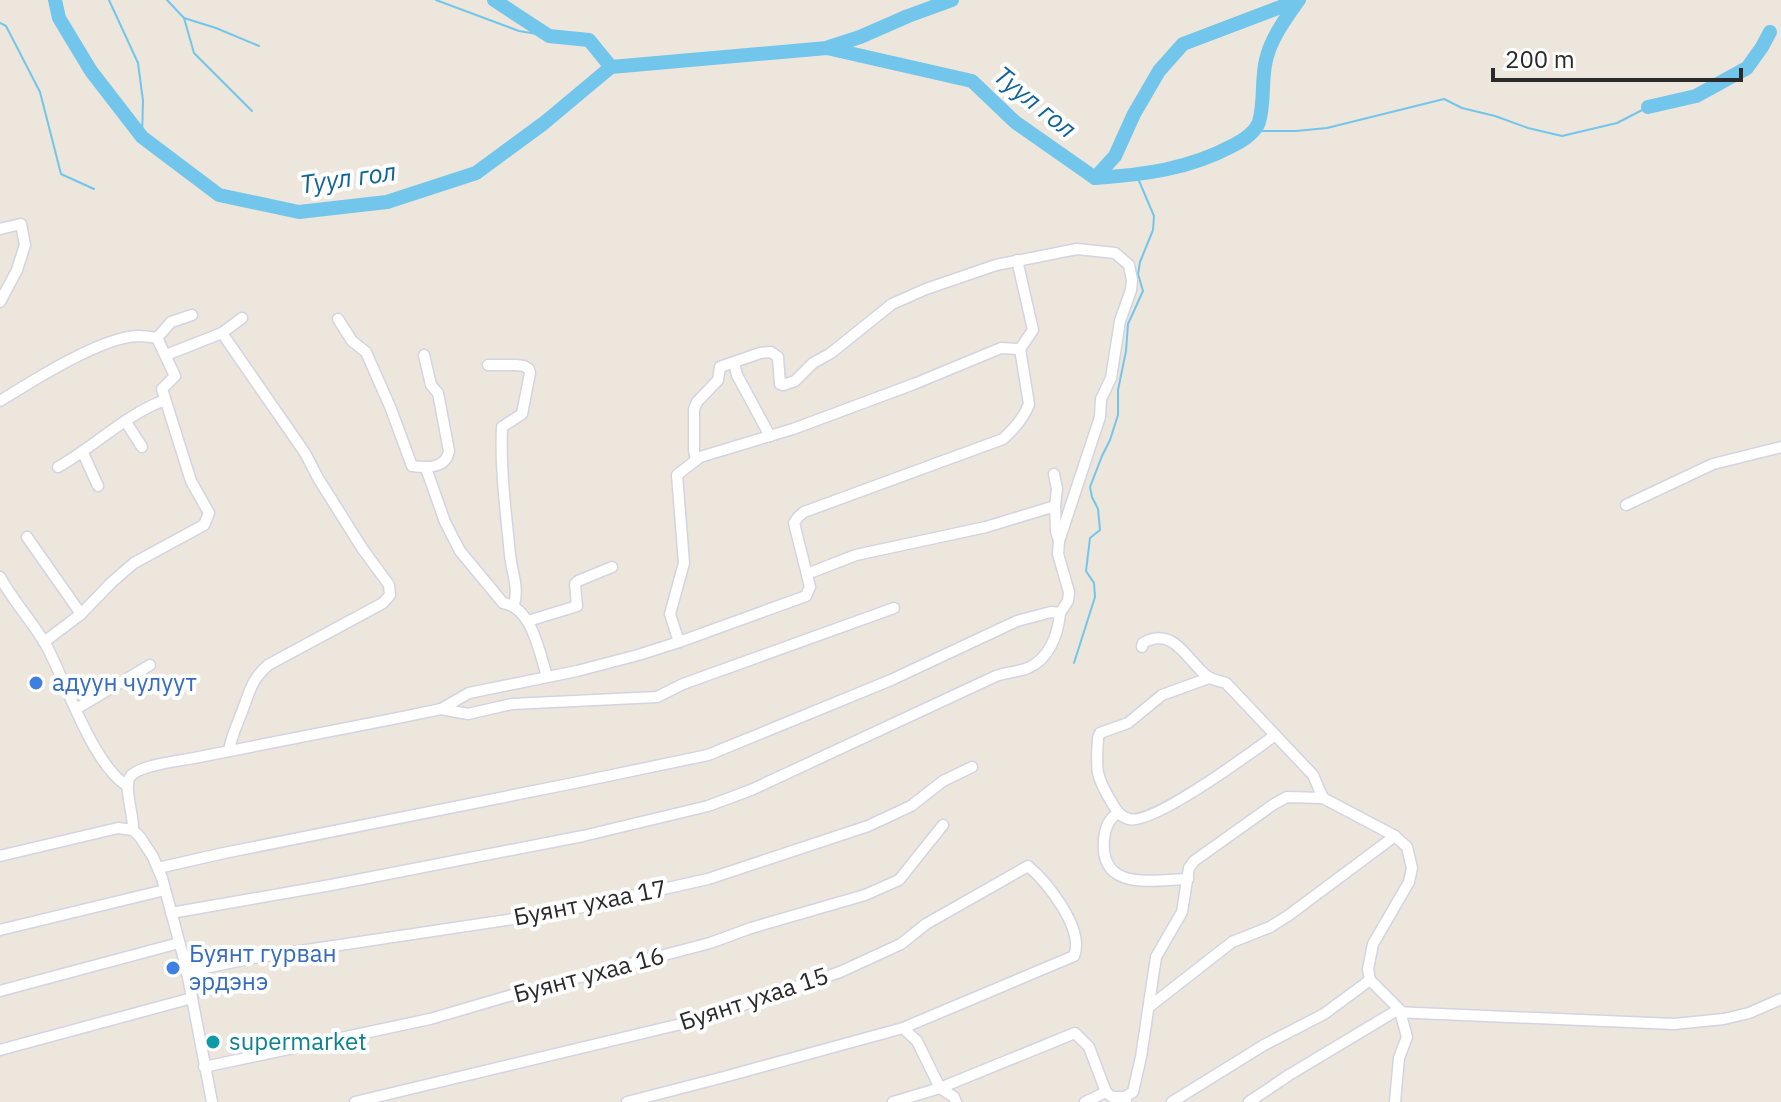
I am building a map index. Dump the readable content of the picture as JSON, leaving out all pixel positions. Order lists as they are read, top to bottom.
{
  "streets": {
    "street": ["Буянт ухаа 17", "Буянт ухаа 16", "Буянт ухаа 15"]
  },
  "water": ["Туул гол"],
  "places": ["адуун чулуут", "Буянт гурван эрдэнэ", "supermarket"],
  "scale_bar": "200 m"
}
